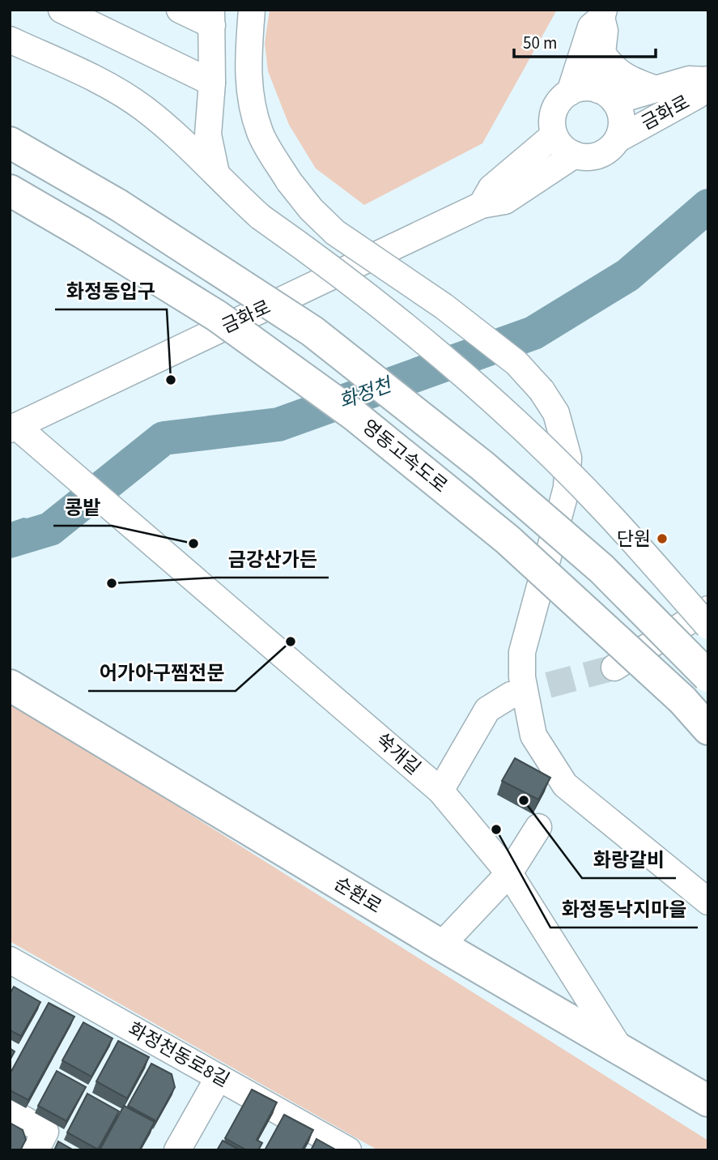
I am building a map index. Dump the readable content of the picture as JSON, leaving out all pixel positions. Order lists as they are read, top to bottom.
{
  "streets": {
    "main road": ["영동고속도로", "순환로"],
    "street": ["금화로", "쑥개길", "화정천동로8길"]
  },
  "crossings": [
    ["금화로", "쑥개길"],
    ["쑥개길", "순환로"]
  ],
  "water": ["화정천"],
  "places": [
    "화정동입구",
    "단원",
    "콩밭",
    "금강산가든",
    "어가아구찜전문",
    "화랑갈비",
    "화정동낙지마을"
  ],
  "scale_bar": "50 m"
}
